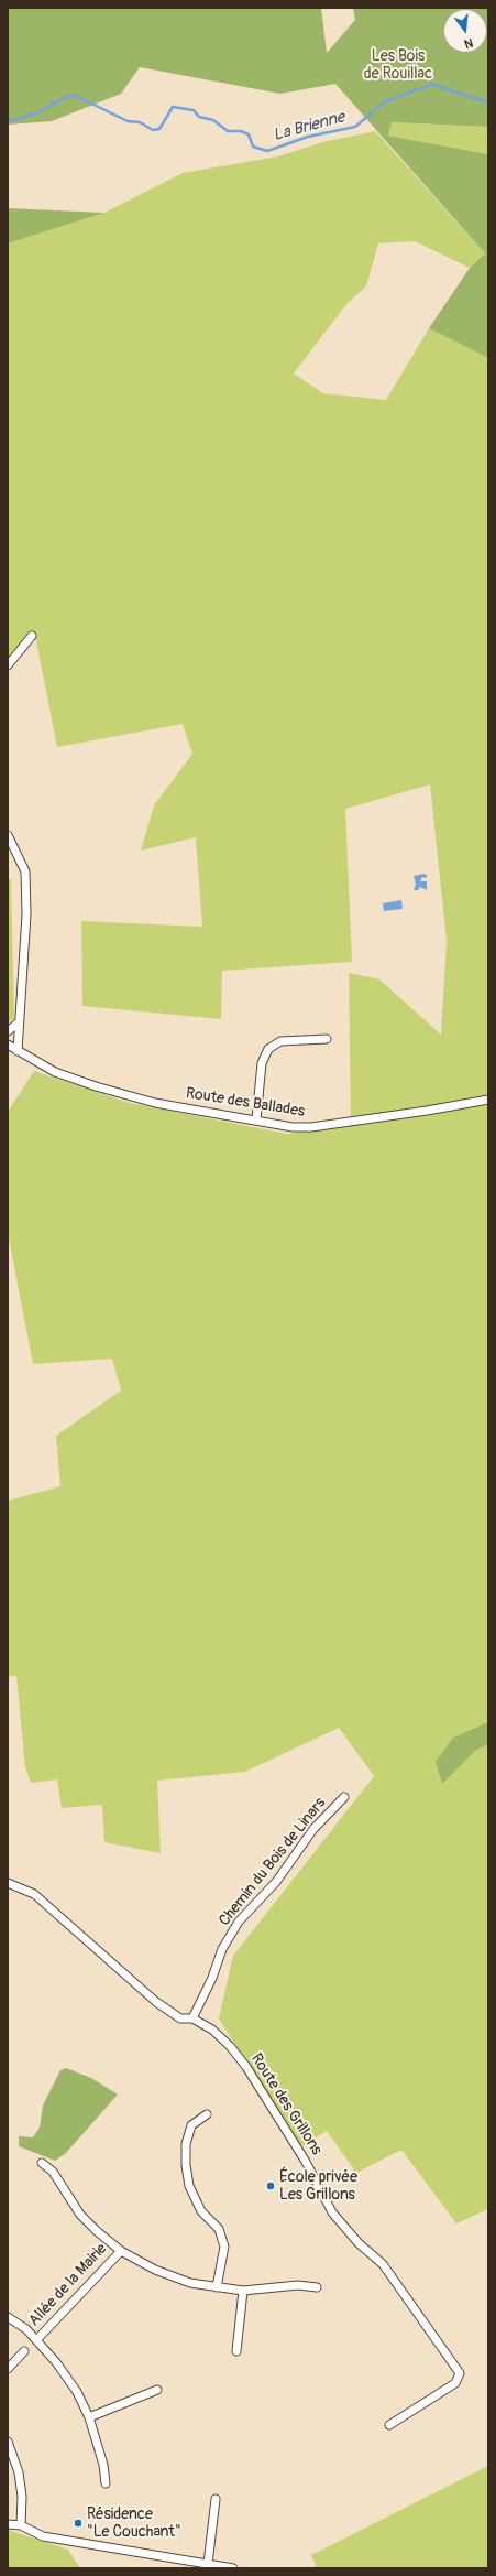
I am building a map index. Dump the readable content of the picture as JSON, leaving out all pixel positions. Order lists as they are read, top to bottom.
{
  "streets": {
    "street": [
      "Route des Ballades",
      "Chemin du Bois de Linars",
      "Route des Grillons",
      "Allée de la Mairie"
    ]
  },
  "crossings": [
    ["Chemin du Bois de Linars", "Route des Grillons"]
  ],
  "water": ["La Brienne"],
  "parks": ["Les Bois de Rouillac"],
  "places": ["École privée Les Grillons", "Résidence \"Le Couchant\""],
  "north": "bottom"
}
